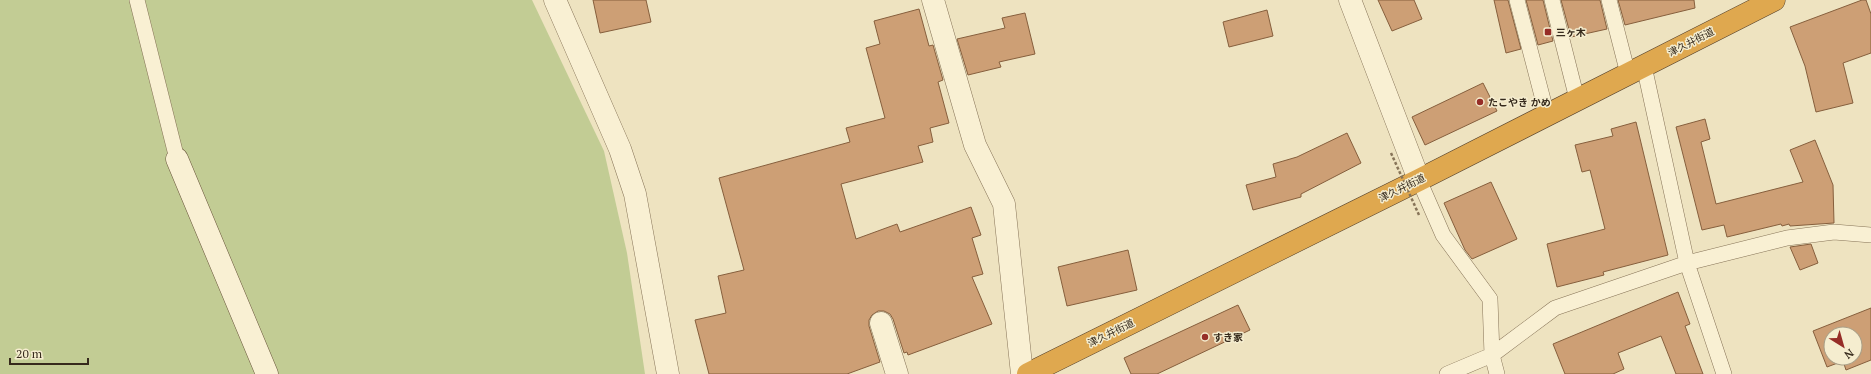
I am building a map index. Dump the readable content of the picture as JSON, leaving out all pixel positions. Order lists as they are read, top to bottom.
{
  "streets": {
    "highway": ["津久井街道"]
  },
  "places": {
    "transit": ["三ヶ木"],
    "other": ["たこやき かめ", "すき家"]
  },
  "scale_bar": "20 m",
  "north": "bottom right"
}
